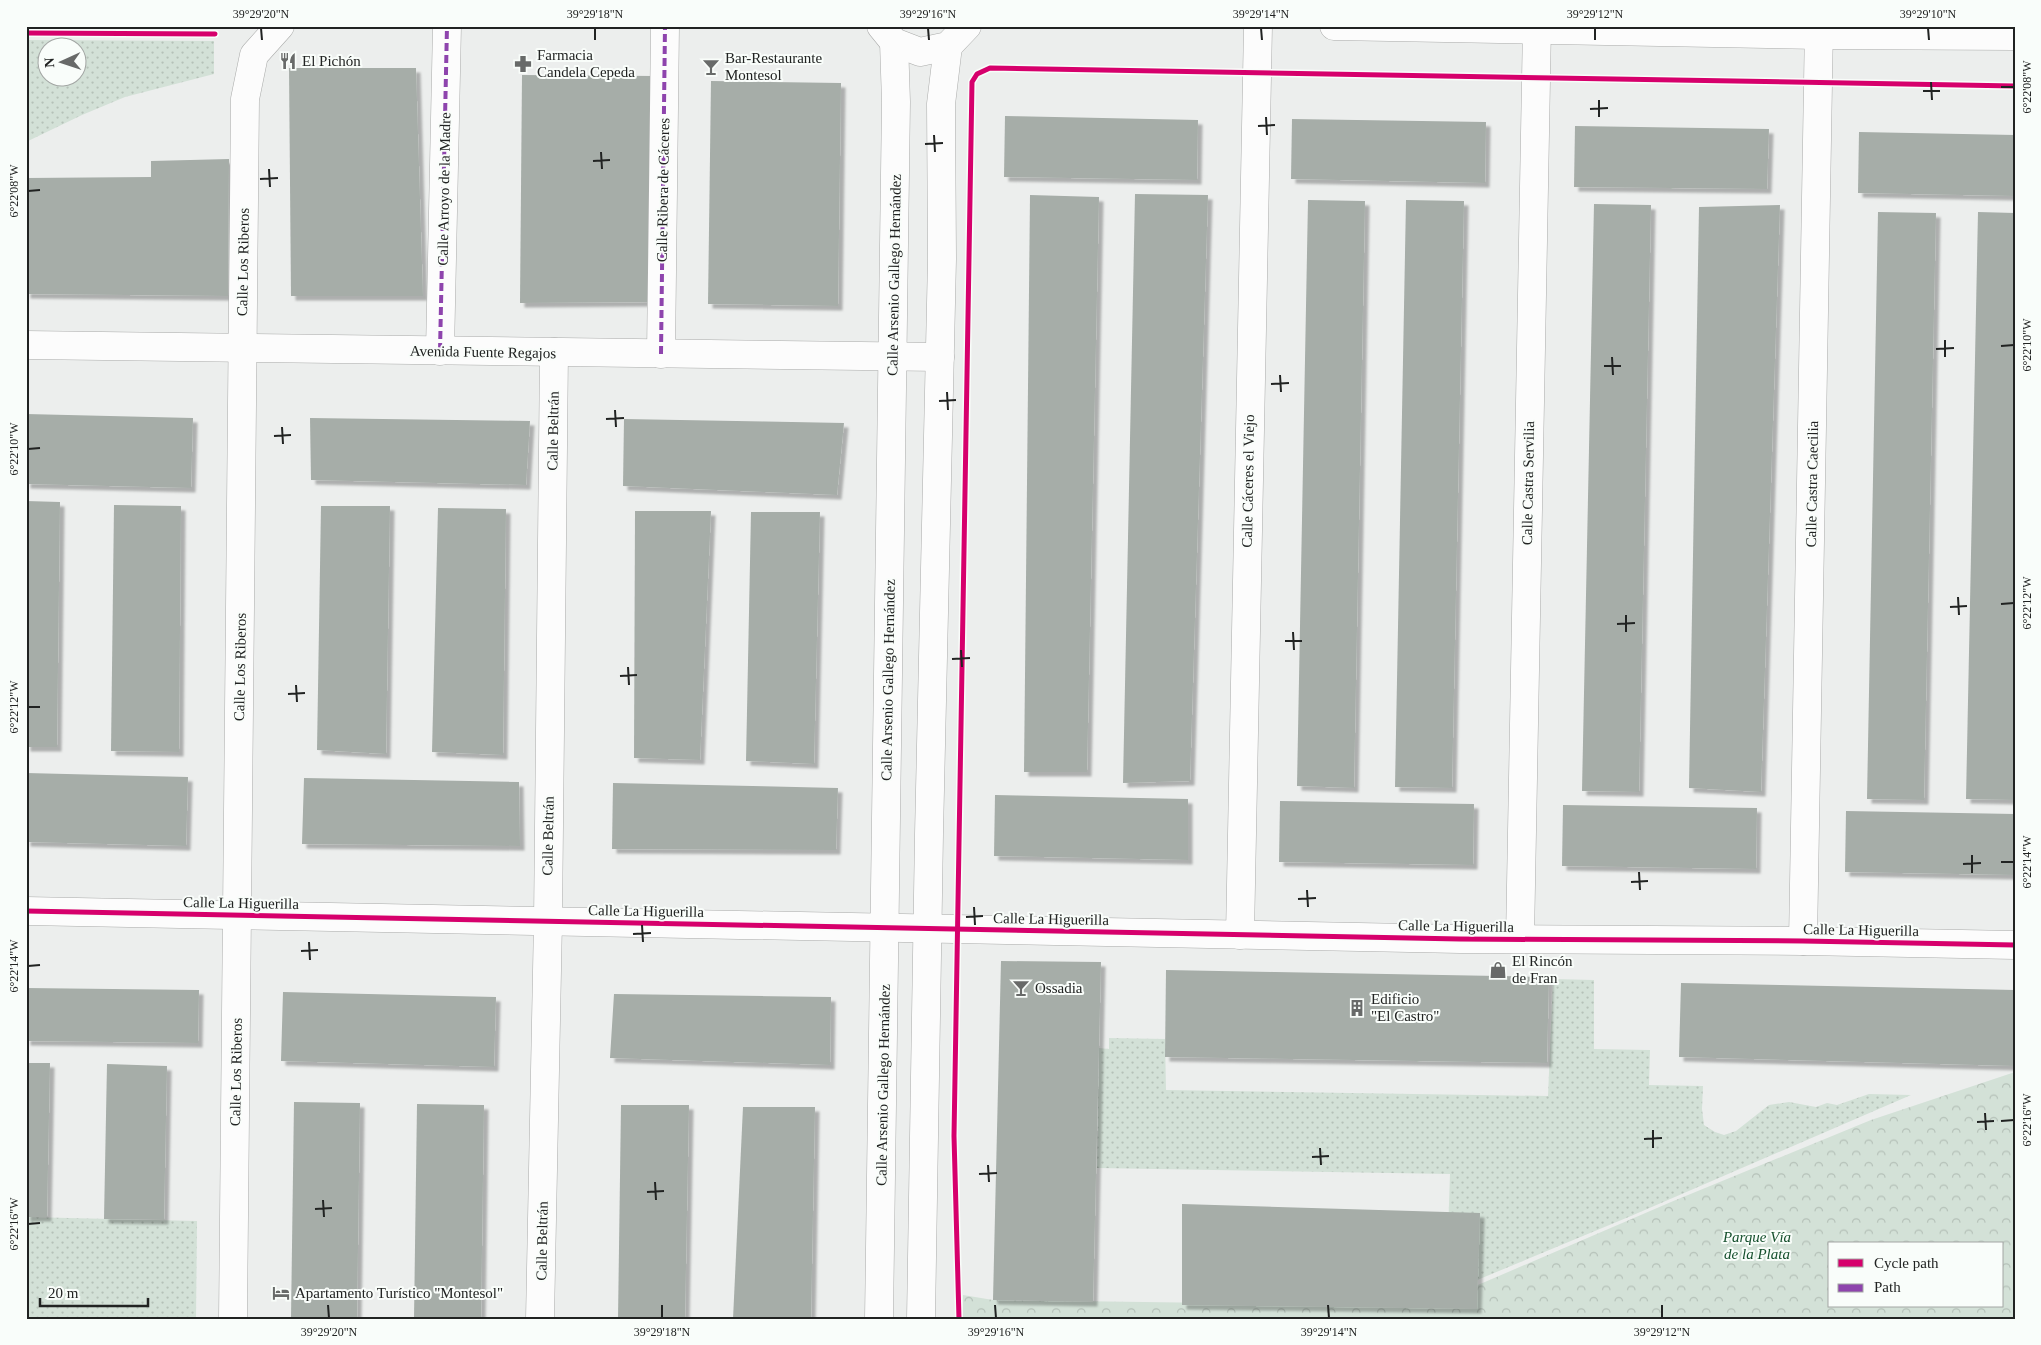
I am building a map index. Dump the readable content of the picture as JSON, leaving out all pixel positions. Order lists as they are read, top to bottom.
{
  "streets": {
    "street": [
      "Calle Arroyo de la Madre",
      "Calle Ribera de Cáceres",
      "Calle Los Riberos",
      "Calle Arsenio Gallego Hernández",
      "Avenida Fuente Regajos",
      "Calle Beltrán",
      "Calle Cáceres el Viejo",
      "Calle Castra Servilia",
      "Calle Castra Caecilia",
      "Calle La Higuerilla"
    ]
  },
  "crossings": [
    ["Calle Arroyo de la Madre", "Avenida Fuente Regajos"],
    ["Calle Ribera de Cáceres", "Avenida Fuente Regajos"],
    ["Calle Los Riberos", "Avenida Fuente Regajos"],
    ["Calle Los Riberos", "Calle La Higuerilla"],
    ["Calle Arsenio Gallego Hernández", "Avenida Fuente Regajos"],
    ["Calle Arsenio Gallego Hernández", "Calle La Higuerilla"],
    ["Avenida Fuente Regajos", "Calle Beltrán"],
    ["Calle Beltrán", "Calle La Higuerilla"],
    ["Calle Cáceres el Viejo", "Calle La Higuerilla"],
    ["Calle Castra Servilia", "Calle La Higuerilla"],
    ["Calle Castra Caecilia", "Calle La Higuerilla"]
  ],
  "parks": ["Parque Vía de la Plata"],
  "places": {
    "restaurant": ["El Pichón"],
    "pharmacy": ["Farmacia Candela Cepeda"],
    "bar": ["Bar-Restaurante Montesol", "Ossadia"],
    "shop": ["El Rincón de Fran"],
    "building": ["Edificio \"El Castro\""],
    "hotel": ["Apartamento Turístico \"Montesol\""]
  },
  "legend": ["Cycle path", "Path"],
  "scale_bar": "20 m",
  "north": "left",
  "coordinates": [
    "39°29'20\"N",
    "39°29'18\"N",
    "39°29'16\"N",
    "39°29'14\"N",
    "39°29'12\"N",
    "39°29'10\"N",
    "6°22'08\"W",
    "6°22'10\"W",
    "6°22'12\"W",
    "6°22'14\"W",
    "6°22'16\"W"
  ]
}
